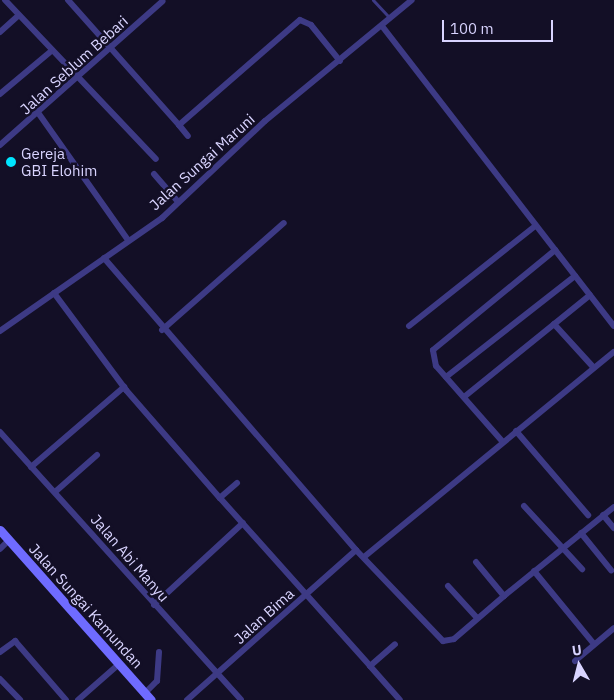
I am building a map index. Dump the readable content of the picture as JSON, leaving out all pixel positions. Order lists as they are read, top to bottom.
{
  "streets": {
    "main road": ["Jalan Sungai Kamundan"],
    "street": [
      "Jalan Seblum Bebari",
      "Jalan Sungai Maruni",
      "Jalan Abi Manyu",
      "Jalan Bima"
    ]
  },
  "crossings": [
    ["Jalan Abi Manyu", "Jalan Bima"]
  ],
  "places": ["Gereja GBI Elohim"],
  "scale_bar": "100 m",
  "north": "top"
}
